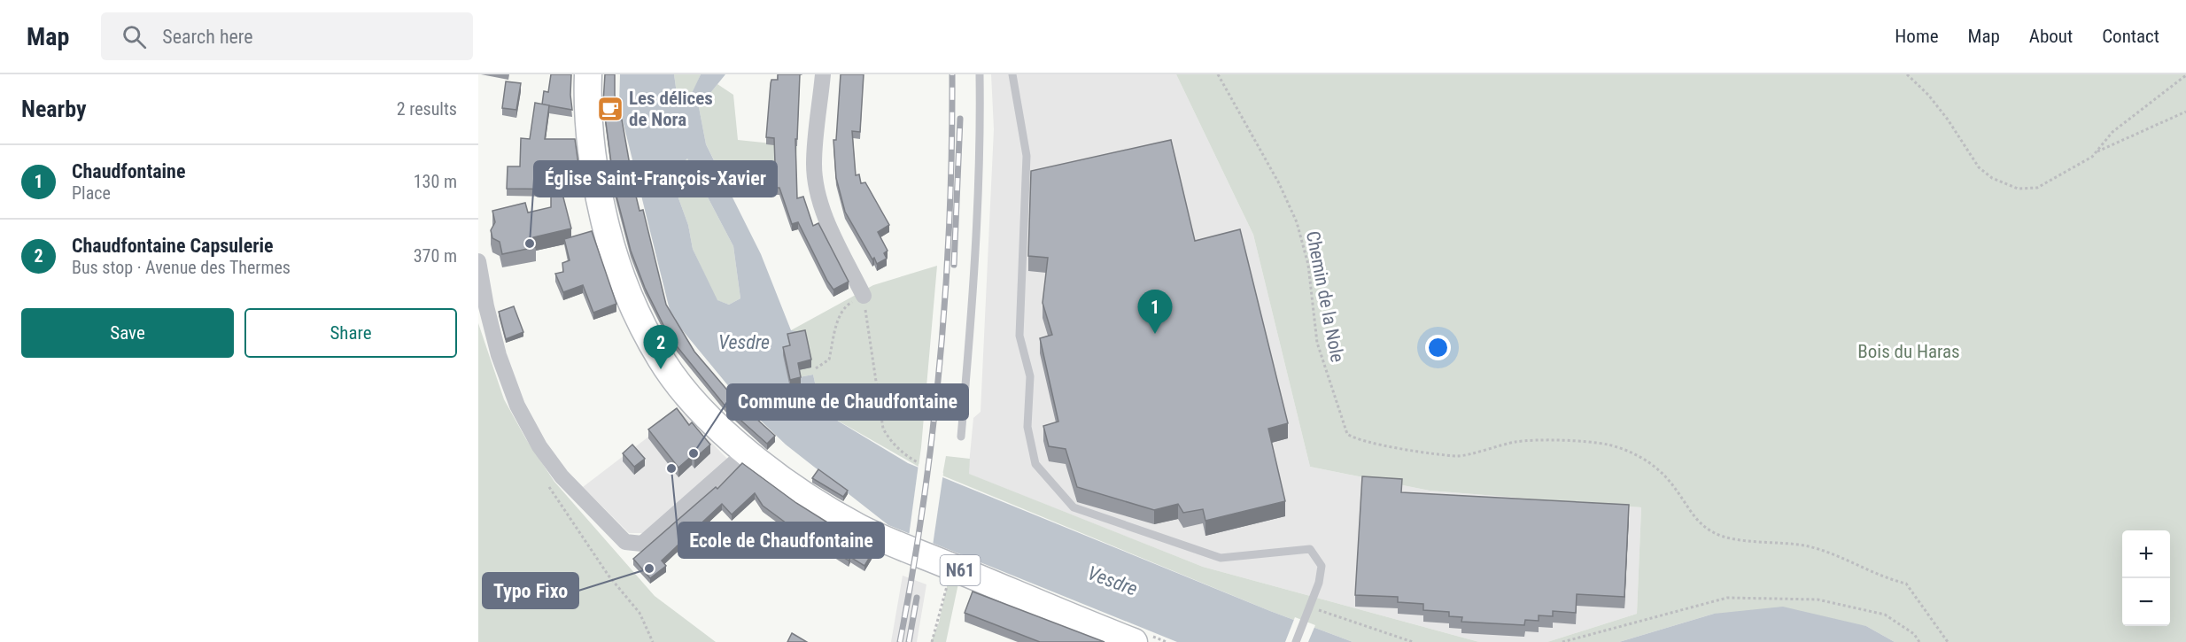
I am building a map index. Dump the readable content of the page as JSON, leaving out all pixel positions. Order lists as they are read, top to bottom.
{
  "streets": {
    "main road": ["N61"],
    "path": ["Chemin de la Nole"]
  },
  "water": ["Vesdre"],
  "parks": ["Bois du Haras"],
  "places": {
    "cafe": ["Les délices de Nora"],
    "other": [
      "Église Saint-François-Xavier",
      "Commune de Chaudfontaine",
      "Ecole de Chaudfontaine",
      "Typo Fixo"
    ]
  },
  "page": {
    "header": "Map",
    "search": "Search here",
    "nav": [
      "Home",
      "Map",
      "About",
      "Contact"
    ],
    "heading": ["Nearby", "2 results"],
    "list": [
      {
        "mark": "1",
        "name": "Chaudfontaine",
        "note": "Place",
        "value": "130 m"
      },
      {
        "mark": "2",
        "name": "Chaudfontaine Capsulerie",
        "note": "Bus stop · Avenue des Thermes",
        "value": "370 m"
      }
    ],
    "pins": ["1", "2"],
    "buttons": ["Save", "Share"],
    "map_buttons": ["+", "−"]
  }
}
